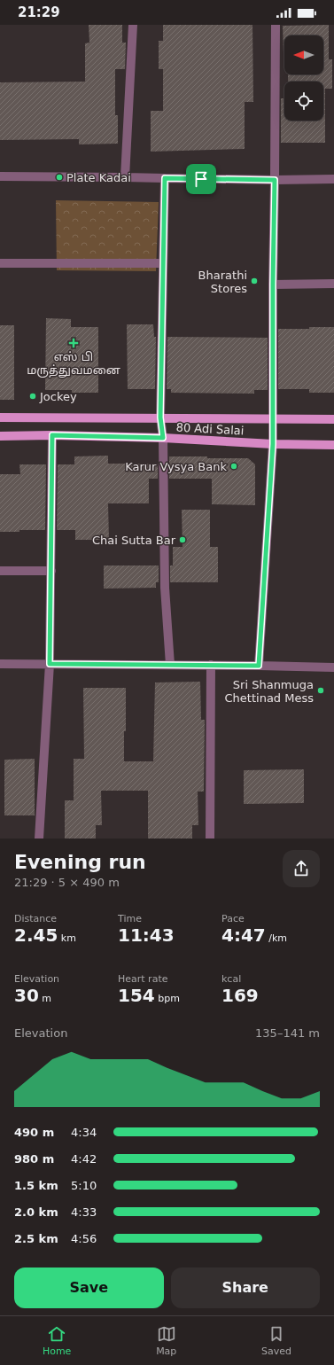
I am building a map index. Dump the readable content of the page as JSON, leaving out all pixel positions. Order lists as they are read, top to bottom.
{
  "streets": {
    "main road": ["80 Adi Salai"]
  },
  "places": {
    "other": [
      "Plate Kadai",
      "Bharathi Stores",
      "Jockey",
      "Karur Vysya Bank",
      "Chai Sutta Bar",
      "Sri Shanmuga Chettinad Mess"
    ],
    "health": ["எஸ் பி மருத்துவமனை"]
  },
  "north": "left",
  "page": {
    "status": "21:29",
    "heading": ["Evening run", "21:29 · 5 × 490 m"],
    "stats": [
      ["Distance", "2.45 km"],
      ["Time", "11:43"],
      ["Pace", "4:47 /km"],
      ["Elevation", "30 m"],
      ["Heart rate", "154 bpm"],
      ["kcal", "169"]
    ],
    "chart": ["Elevation", "135–141 m"],
    "list": [
      {
        "name": "490 m",
        "note": "4:34"
      },
      {
        "name": "980 m",
        "note": "4:42"
      },
      {
        "name": "1.5 km",
        "note": "5:10"
      },
      {
        "name": "2.0 km",
        "note": "4:33"
      },
      {
        "name": "2.5 km",
        "note": "4:56"
      }
    ],
    "buttons": ["Save", "Share"],
    "tabs": ["Home", "Map", "Saved"]
  }
}
